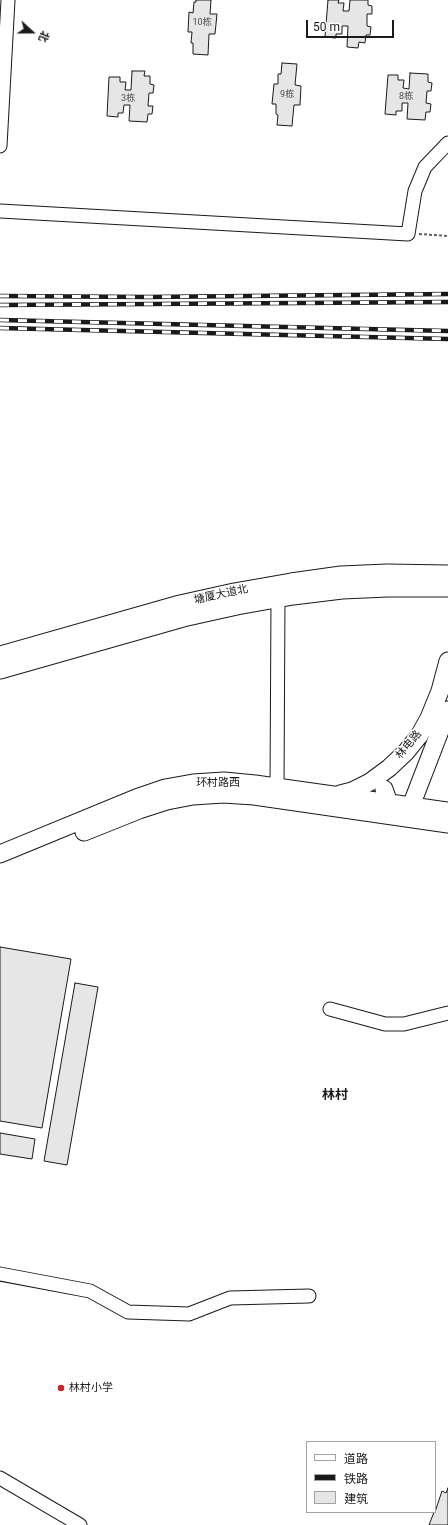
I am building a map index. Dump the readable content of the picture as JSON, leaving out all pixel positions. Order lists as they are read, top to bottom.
{
  "streets": {
    "main road": ["塘厦大道北", "林电路", "环村路西"]
  },
  "crossings": [
    ["林电路", "环村路西"]
  ],
  "districts": ["林村"],
  "places": ["林村小学"],
  "house_numbers": [
    "10栋",
    "9栋",
    "8栋",
    "3栋"
  ],
  "legend": ["道路", "铁路", "建筑"],
  "scale_bar": "50 m",
  "north": "right"
}
